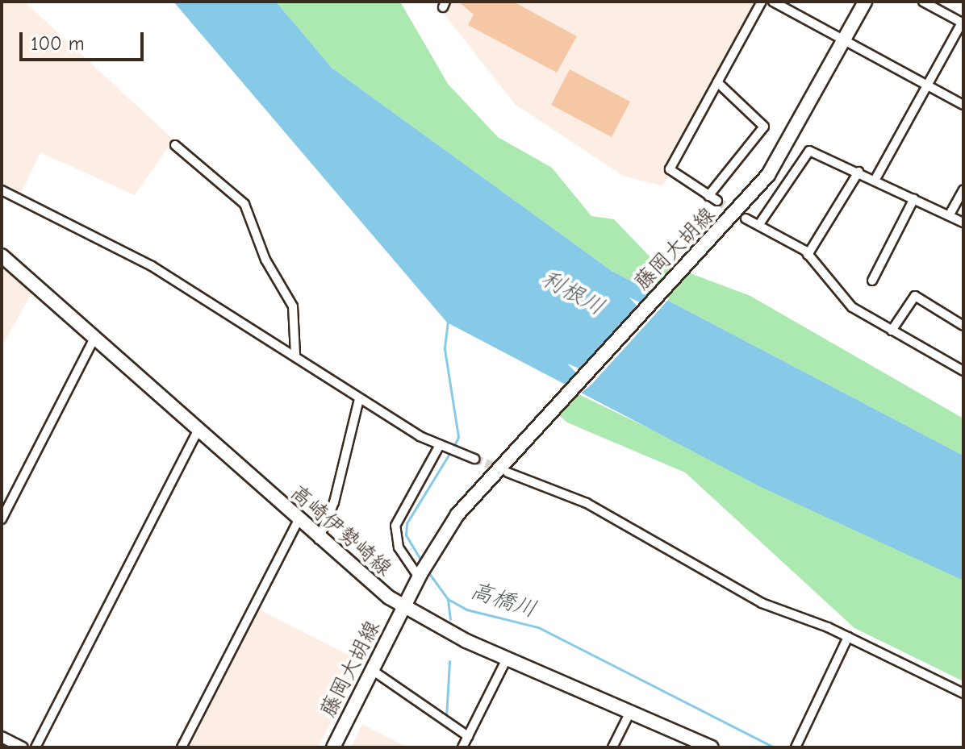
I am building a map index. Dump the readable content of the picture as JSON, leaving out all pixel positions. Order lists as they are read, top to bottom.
{
  "streets": {
    "main road": ["藤岡大胡線", "高崎伊勢崎線"]
  },
  "crossings": [
    ["藤岡大胡線", "高崎伊勢崎線"]
  ],
  "water": ["利根川", "高橋川"],
  "scale_bar": "100 m"
}
